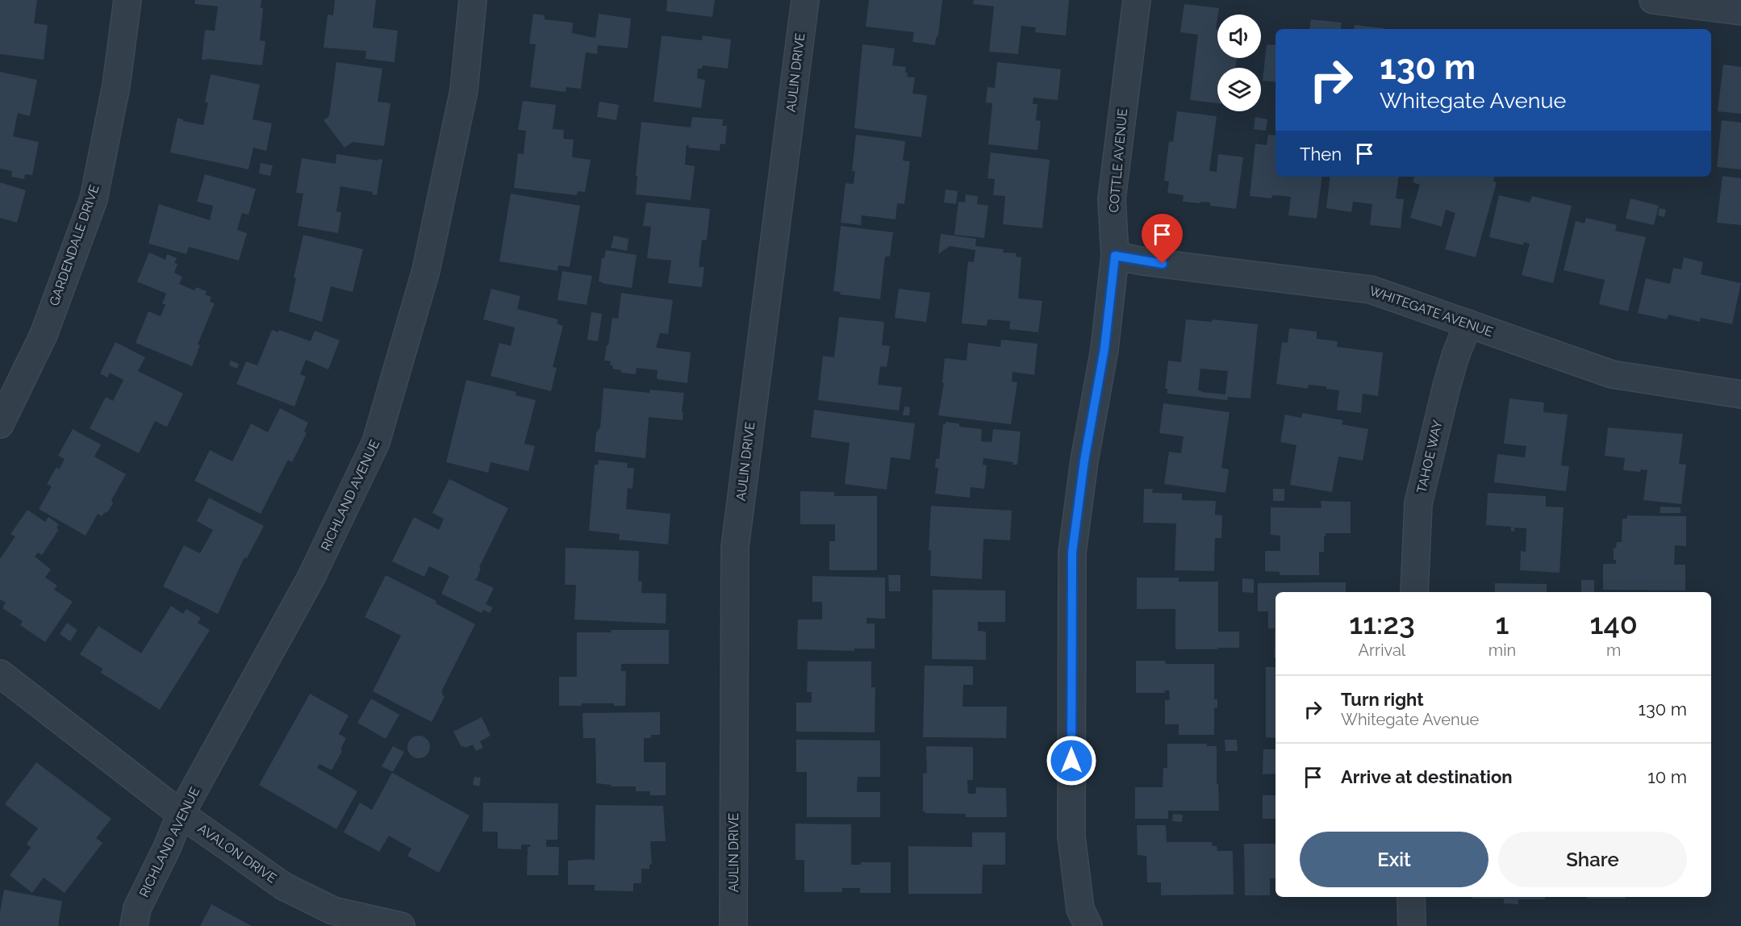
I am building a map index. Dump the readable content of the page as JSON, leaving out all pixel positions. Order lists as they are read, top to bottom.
{
  "streets": {
    "street": [
      "AULIN DRIVE",
      "COTTLE AVENUE",
      "GARDENDALE DRIVE",
      "WHITEGATE AVENUE",
      "TAHOE WAY",
      "RICHLAND AVENUE",
      "AVALON DRIVE"
    ]
  },
  "crossings": [
    ["COTTLE AVENUE", "WHITEGATE AVENUE"],
    ["WHITEGATE AVENUE", "TAHOE WAY"],
    ["RICHLAND AVENUE", "AVALON DRIVE"]
  ],
  "page": {
    "turn": ["130 m", "Whitegate Avenue"],
    "then": "Then",
    "eta": [
      "11:23",
      "Arrival",
      "1",
      "min",
      "140",
      "m"
    ],
    "list": [
      {
        "name": "Turn right",
        "note": "Whitegate Avenue",
        "value": "130 m"
      },
      {
        "name": "Arrive at destination",
        "value": "10 m"
      }
    ],
    "buttons": ["Exit", "Share"]
  }
}
